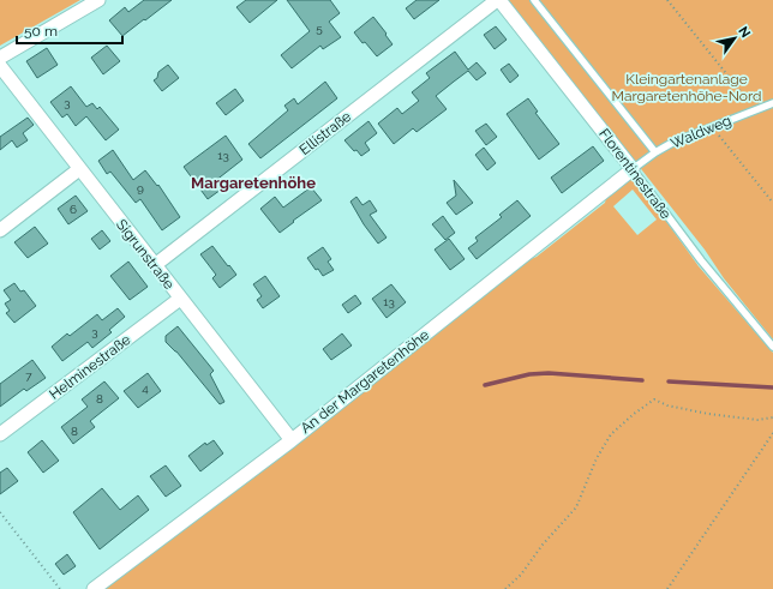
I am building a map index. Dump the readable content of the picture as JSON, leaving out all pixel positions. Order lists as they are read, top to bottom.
{
  "streets": {
    "street": [
      "Ellistraße",
      "Florentinestraße",
      "Sigrunstraße",
      "Helminestraße",
      "An der Margaretenhöhe"
    ],
    "lane": ["Waldweg"]
  },
  "crossings": [
    ["Waldweg", "Florentinestraße"],
    ["Waldweg", "An der Margaretenhöhe"],
    ["Ellistraße", "Florentinestraße"],
    ["Ellistraße", "Sigrunstraße"],
    ["Florentinestraße", "An der Margaretenhöhe"],
    ["Sigrunstraße", "Helminestraße"],
    ["Sigrunstraße", "An der Margaretenhöhe"]
  ],
  "districts": ["Margaretenhöhe"],
  "parks": ["Kleingartenanlage Margaretenhöhe-Nord"],
  "house_numbers": [
    "5",
    "3",
    "13",
    "9",
    "6",
    "13",
    "3",
    "7",
    "4",
    "8",
    "8"
  ],
  "scale_bar": "50 m",
  "north": "top right"
}
